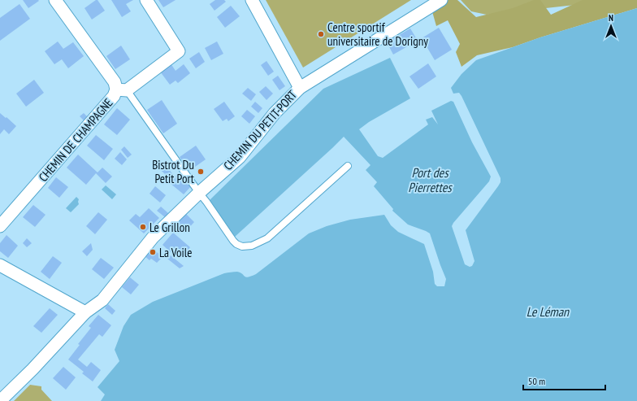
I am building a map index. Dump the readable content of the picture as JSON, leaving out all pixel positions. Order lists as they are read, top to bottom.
{
  "streets": {
    "street": ["CHEMIN DU PETIT-PORT", "CHEMIN DE CHAMPAGNE"]
  },
  "water": ["Port des Pierrettes", "Le Léman"],
  "places": [
    "Centre sportif universitaire de Dorigny",
    "Bistrot Du Petit Port",
    "Le Grillon",
    "La Voile"
  ],
  "scale_bar": "50 m",
  "north": "top"
}
